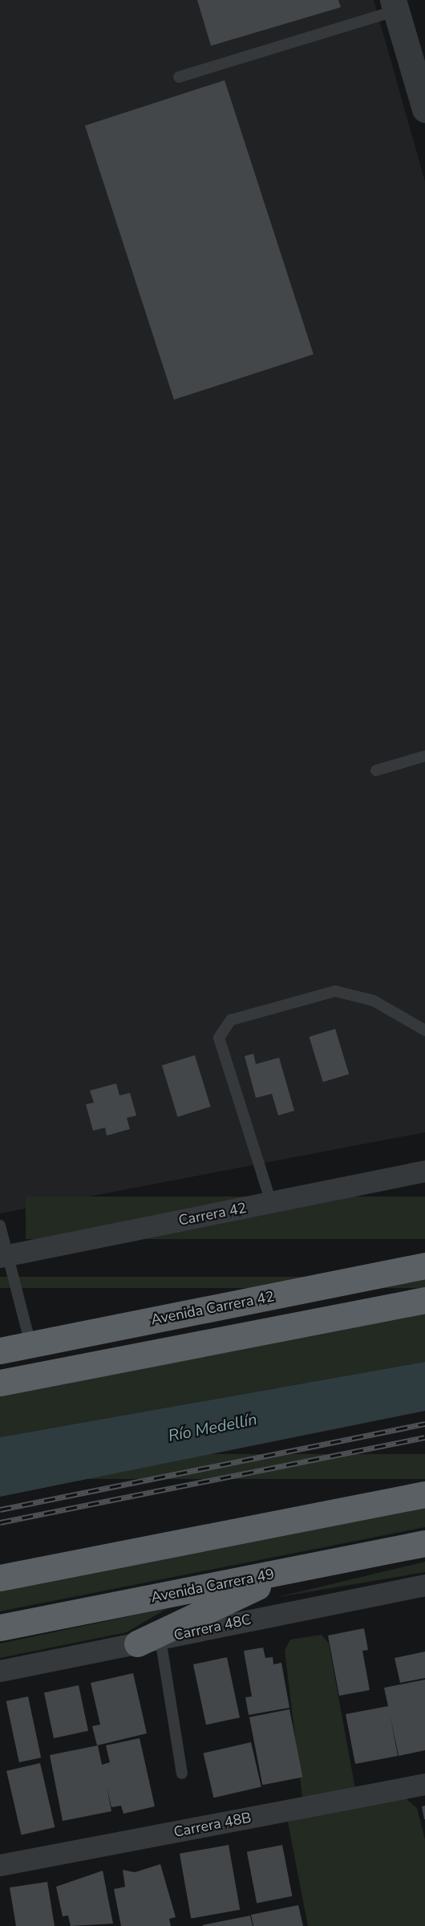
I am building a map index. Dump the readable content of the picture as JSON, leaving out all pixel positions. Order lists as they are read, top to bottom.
{
  "streets": {
    "highway": ["Avenida Carrera 42", "Avenida Carrera 49"],
    "street": ["Carrera 42", "Carrera 48C", "Carrera 48B"]
  },
  "water": ["Río Medellín"]
}
